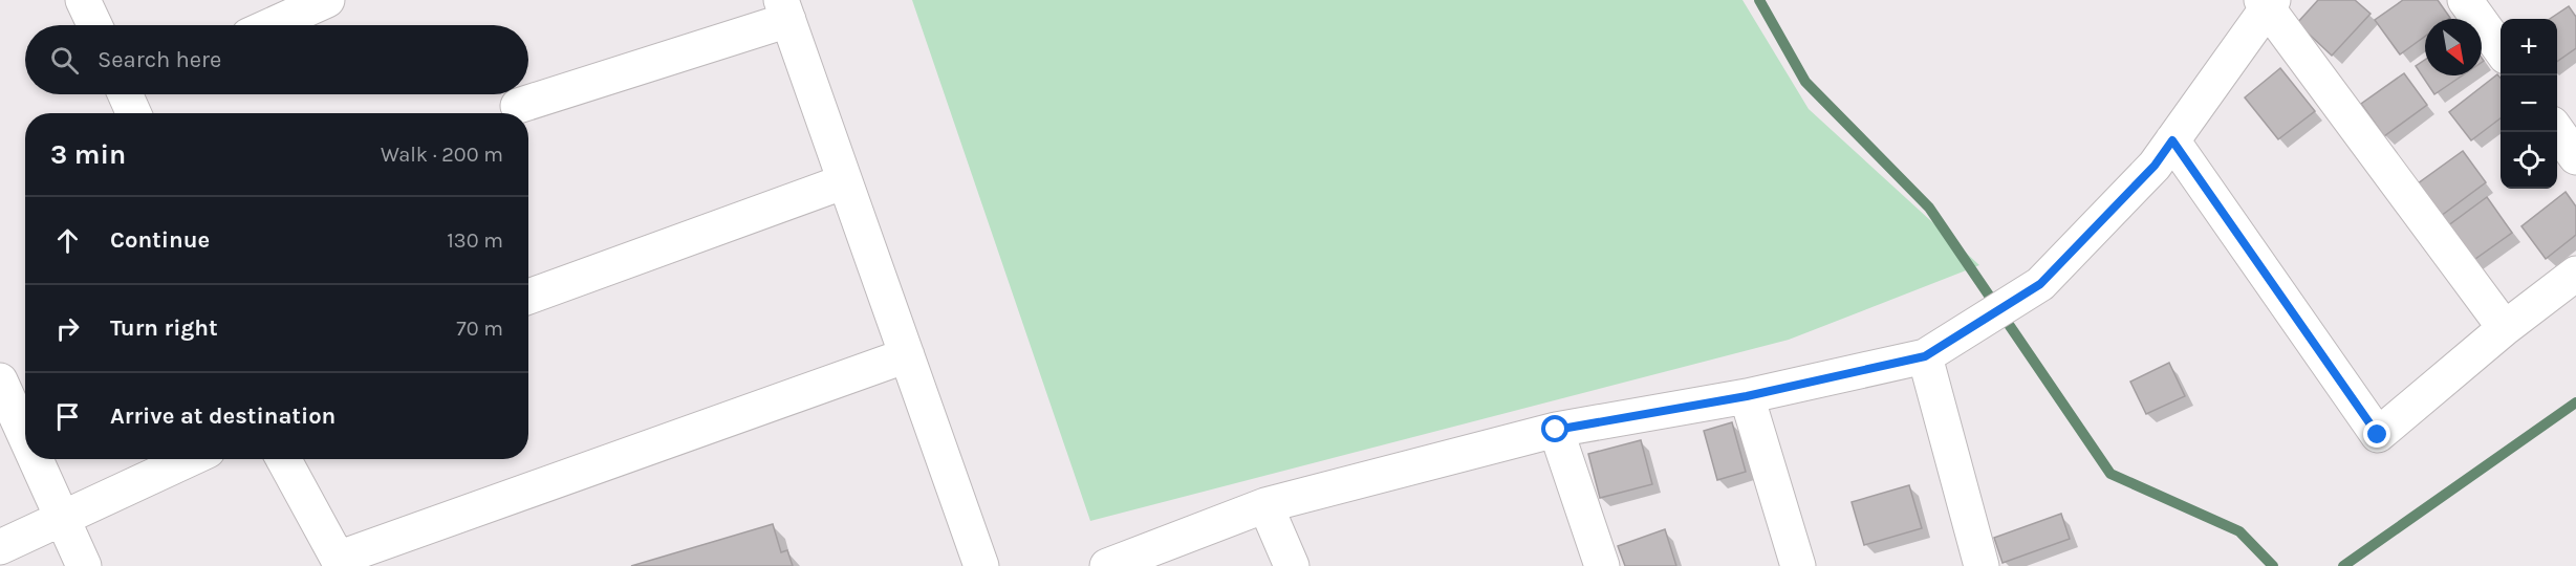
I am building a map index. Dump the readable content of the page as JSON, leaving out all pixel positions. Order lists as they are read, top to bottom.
{
  "north": "bottom right",
  "page": {
    "map_buttons": ["+", "−"],
    "search": "Search here",
    "heading": ["3 min", "Walk · 200 m"],
    "list": [
      ["Continue", "130 m"],
      ["Turn right", "70 m"],
      "Arrive at destination"
    ]
  }
}
